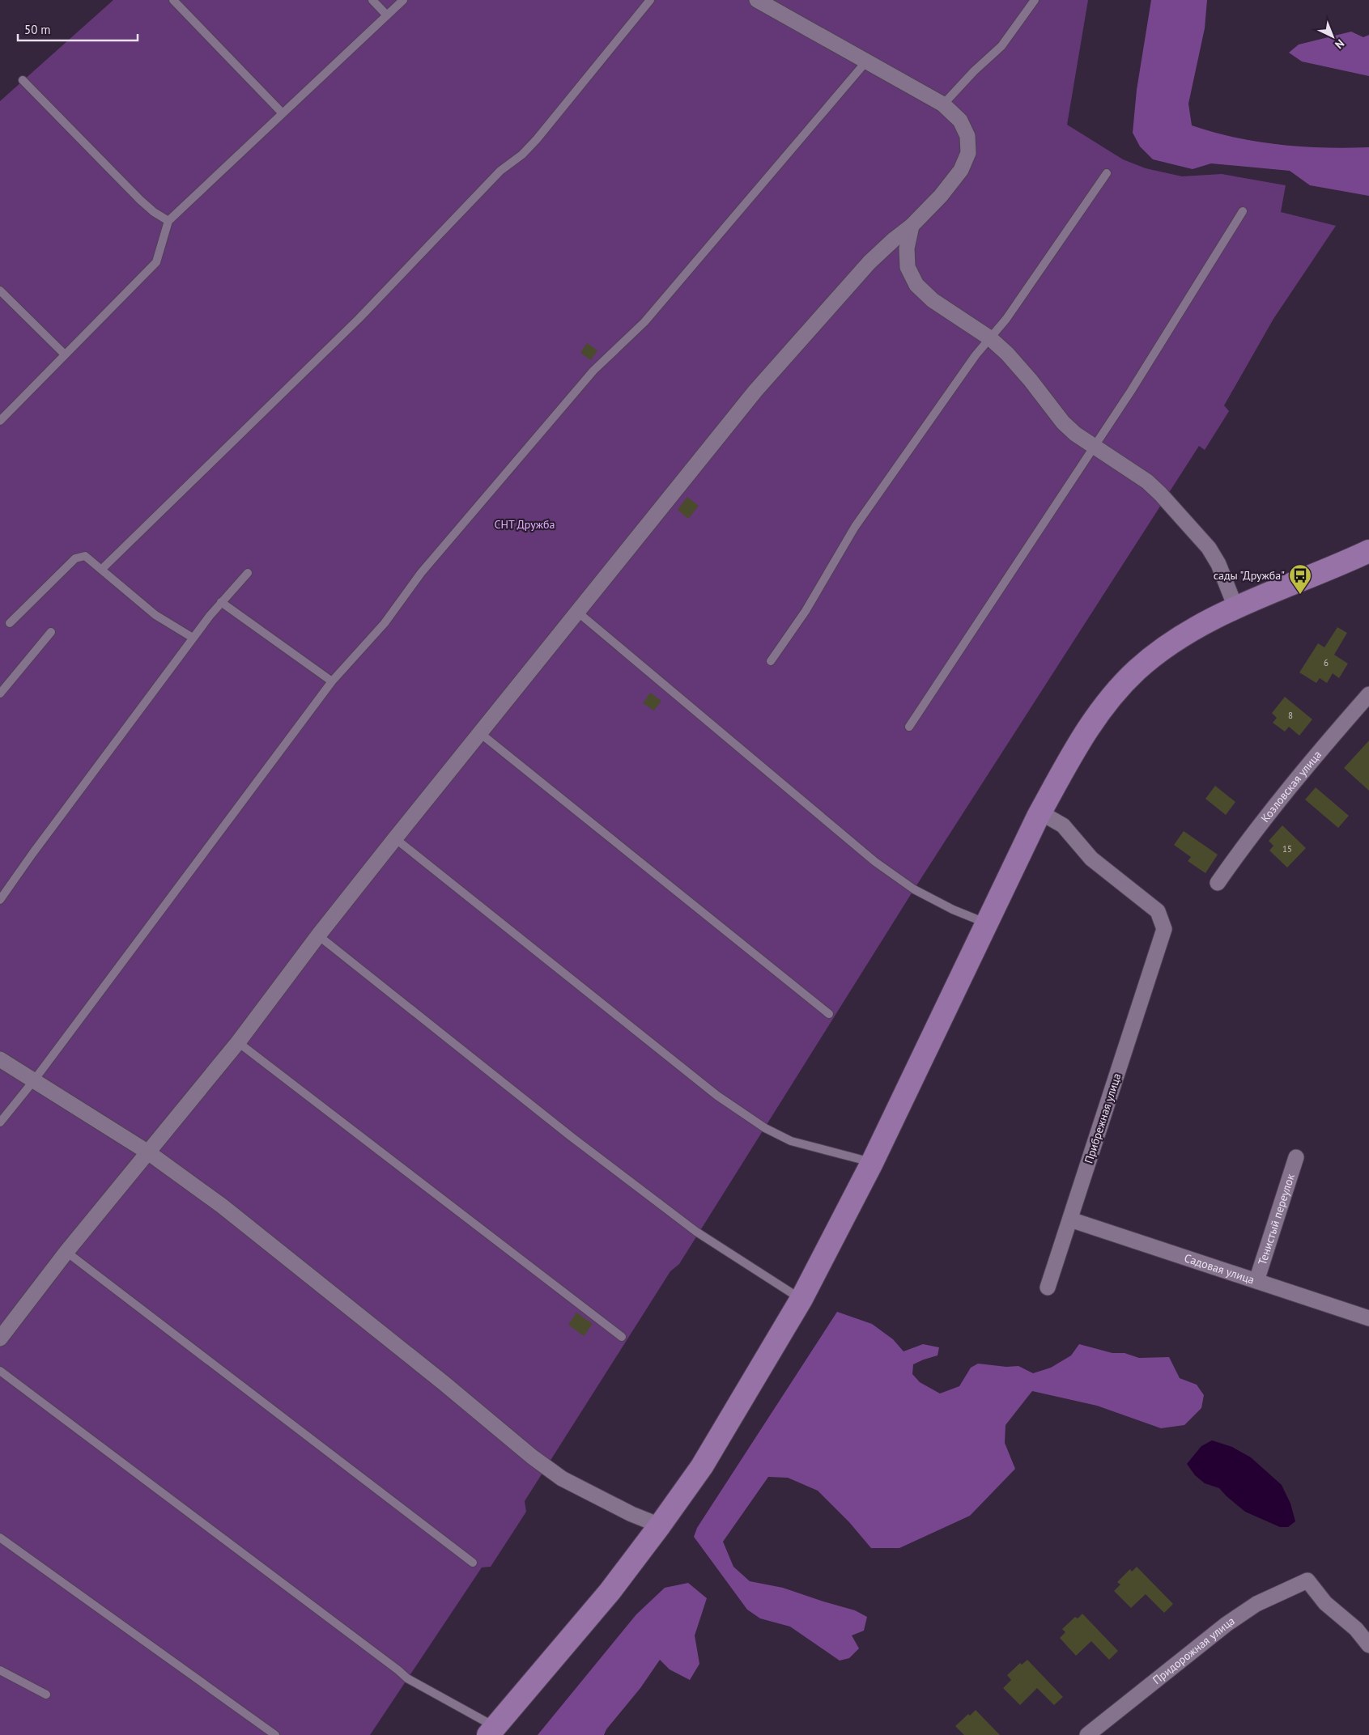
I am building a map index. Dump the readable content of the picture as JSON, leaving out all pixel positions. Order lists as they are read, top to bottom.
{
  "streets": {
    "street": [
      "Козловская улица",
      "Прибрежная улица",
      "Тенистый переулок",
      "Садовая улица",
      "Придорожная улица"
    ]
  },
  "crossings": [
    ["Прибрежная улица", "Садовая улица"],
    ["Тенистый переулок", "Садовая улица"]
  ],
  "parks": ["СНТ Дружба"],
  "places": {
    "bus stop": ["сады \"Дружба\""]
  },
  "house_numbers": ["6", "8", "15"],
  "scale_bar": "50 m",
  "north": "bottom right"
}
